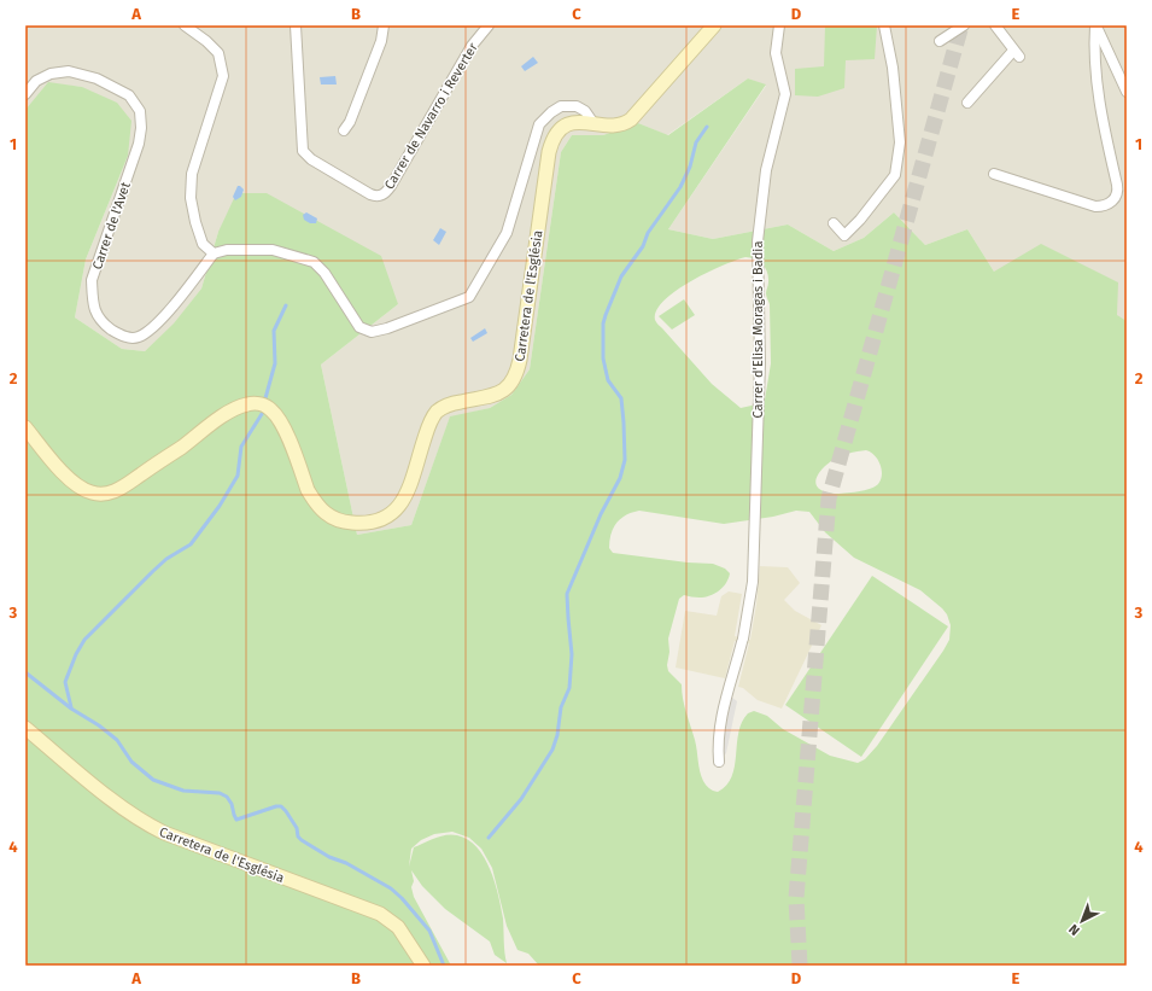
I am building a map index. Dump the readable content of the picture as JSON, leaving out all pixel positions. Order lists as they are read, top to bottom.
{
  "streets": {
    "main road": ["Carretera de l'Església"],
    "street": ["Carrer de Navarro i Reverter", "Carrer de l'Avet", "Carrer d'Elisa Moragas i Badia"]
  },
  "north": "bottom left",
  "grid": {
    "columns": [
      "A",
      "B",
      "C",
      "D",
      "E"
    ],
    "rows": [
      "1",
      "2",
      "3",
      "4"
    ]
  }
}
